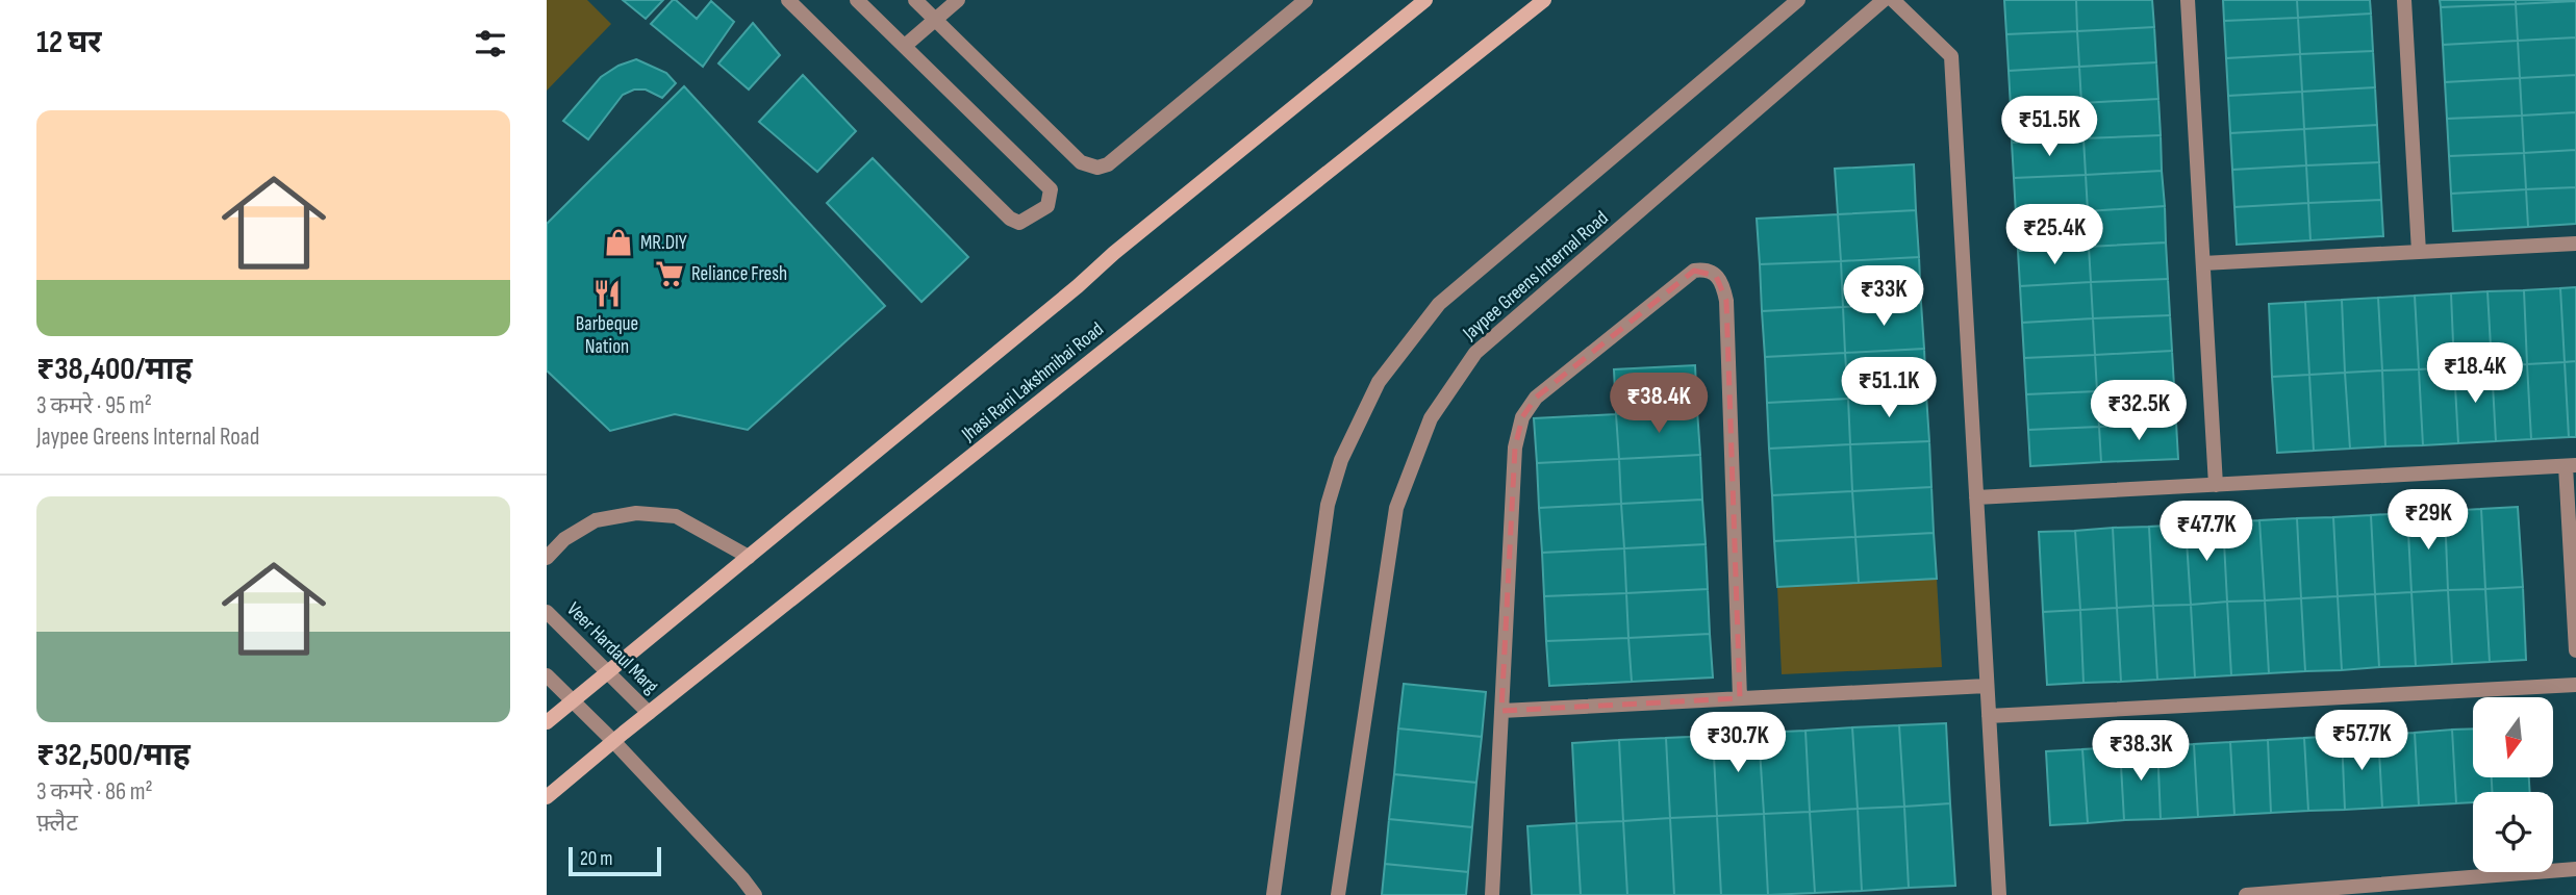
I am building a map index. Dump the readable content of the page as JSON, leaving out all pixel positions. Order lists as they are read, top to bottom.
{
  "streets": {
    "main road": ["Jhasi Rani Lakshmibai Road"],
    "street": ["Jaypee Greens Internal Road", "Veer Hardaul Marg"]
  },
  "crossings": [
    ["Jhasi Rani Lakshmibai Road", "Veer Hardaul Marg"]
  ],
  "places": {
    "shop": ["MR.DIY"],
    "supermarket": ["Reliance Fresh"],
    "restaurant": ["Barbeque Nation"]
  },
  "scale_bar": "20 m",
  "north": "bottom",
  "page": {
    "heading": "12 घर",
    "list": [
      {
        "name": "₹38,400/माह",
        "note": "3 कमरे · 95 m² · Jaypee Greens Internal Road"
      },
      {
        "name": "₹32,500/माह",
        "note": "3 कमरे · 86 m² · फ़्लैट"
      }
    ],
    "price": [
      "₹51.5K",
      "₹25.4K",
      "₹33K",
      "₹18.4K",
      "₹51.1K",
      "₹38.4K",
      "₹32.5K",
      "₹29K",
      "₹47.7K",
      "₹57.7K",
      "₹30.7K",
      "₹38.3K"
    ],
    "scale": "20 m"
  }
}
